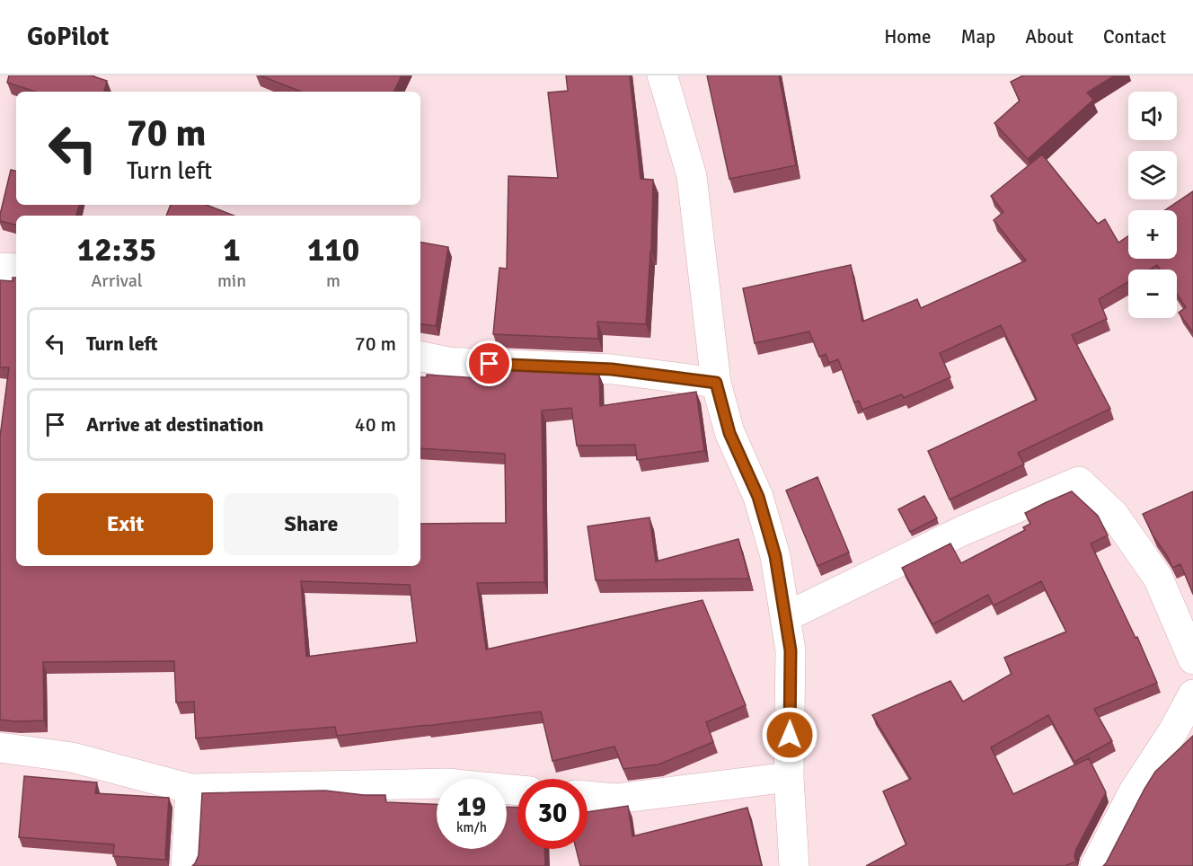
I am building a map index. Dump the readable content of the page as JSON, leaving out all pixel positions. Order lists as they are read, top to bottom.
{
  "page": {
    "header": "GoPilot",
    "nav": [
      "Home",
      "Map",
      "About",
      "Contact"
    ],
    "map_buttons": ["+", "−"],
    "turn": ["70 m", "Turn left"],
    "eta": [
      "12:35",
      "Arrival",
      "1",
      "min",
      "110",
      "m"
    ],
    "list": [
      {
        "name": "Turn left",
        "value": "70 m"
      },
      {
        "name": "Arrive at destination",
        "value": "40 m"
      }
    ],
    "buttons": ["Exit", "Share"],
    "speed": "19 km/h",
    "limit": "30"
  }
}
